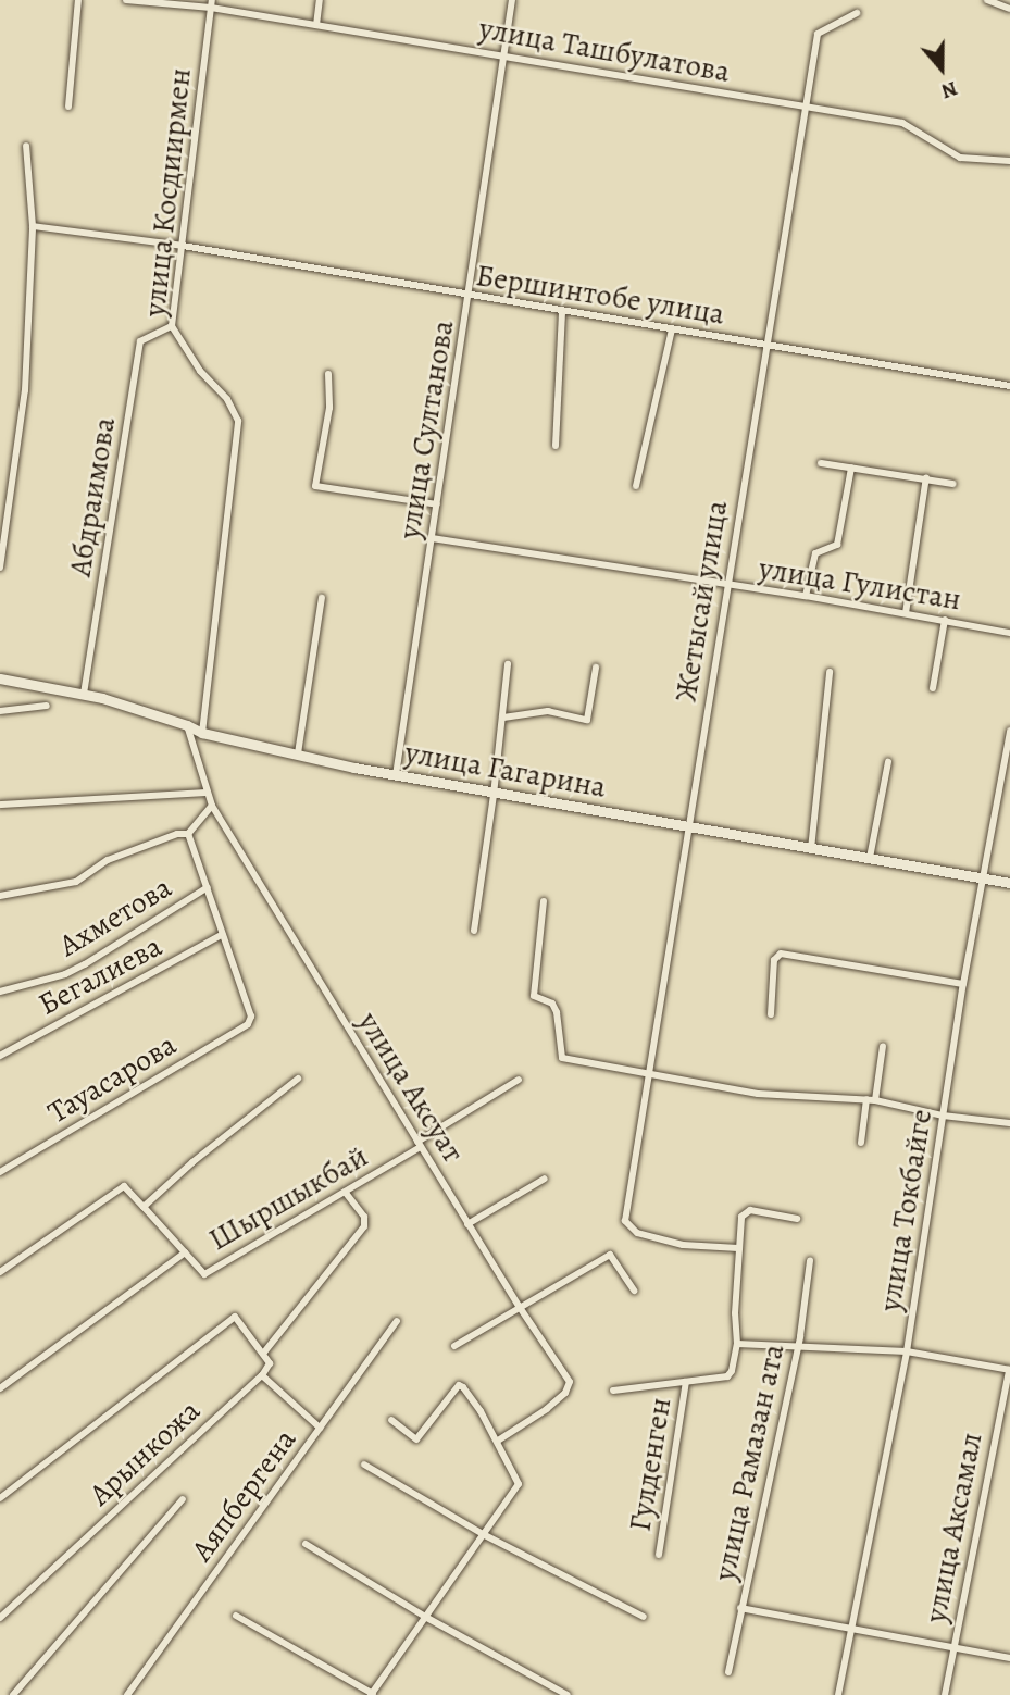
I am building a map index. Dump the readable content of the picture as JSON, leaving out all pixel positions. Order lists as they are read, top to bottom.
{
  "streets": {
    "main road": ["улица Гагарина"],
    "street": [
      "улица Ташбулатова",
      "улица Косдиирмен",
      "Бершинтобе улица",
      "улица Султанова",
      "Абдраимова",
      "улица Гулистан",
      "Жетысай улица",
      "Ахметова",
      "Бегалиева",
      "Тауасарова",
      "улица Аксуат",
      "Шыршыкбай",
      "улица Токбайге",
      "Арынкожа",
      "улица Рамазан ата",
      "Гулденген",
      "Аяпбергена",
      "улица Аксамал"
    ]
  },
  "crossings": [
    ["улица Ташбулатова", "улица Косдиирмен"],
    ["улица Ташбулатова", "улица Султанова"],
    ["улица Ташбулатова", "Жетысай улица"],
    ["улица Косдиирмен", "Бершинтобе улица"],
    ["улица Косдиирмен", "Абдраимова"],
    ["улица Косдиирмен", "улица Гагарина"],
    ["Бершинтобе улица", "улица Султанова"],
    ["Бершинтобе улица", "Жетысай улица"],
    ["улица Султанова", "улица Гулистан"],
    ["улица Султанова", "улица Гагарина"],
    ["Абдраимова", "улица Гагарина"],
    ["улица Гулистан", "Жетысай улица"],
    ["Жетысай улица", "улица Гагарина"],
    ["улица Гагарина", "улица Аксуат"],
    ["улица Гагарина", "улица Токбайге"],
    ["Бегалиева", "Тауасарова"],
    ["улица Аксуат", "Шыршыкбай"]
  ],
  "north": "bottom"
}
